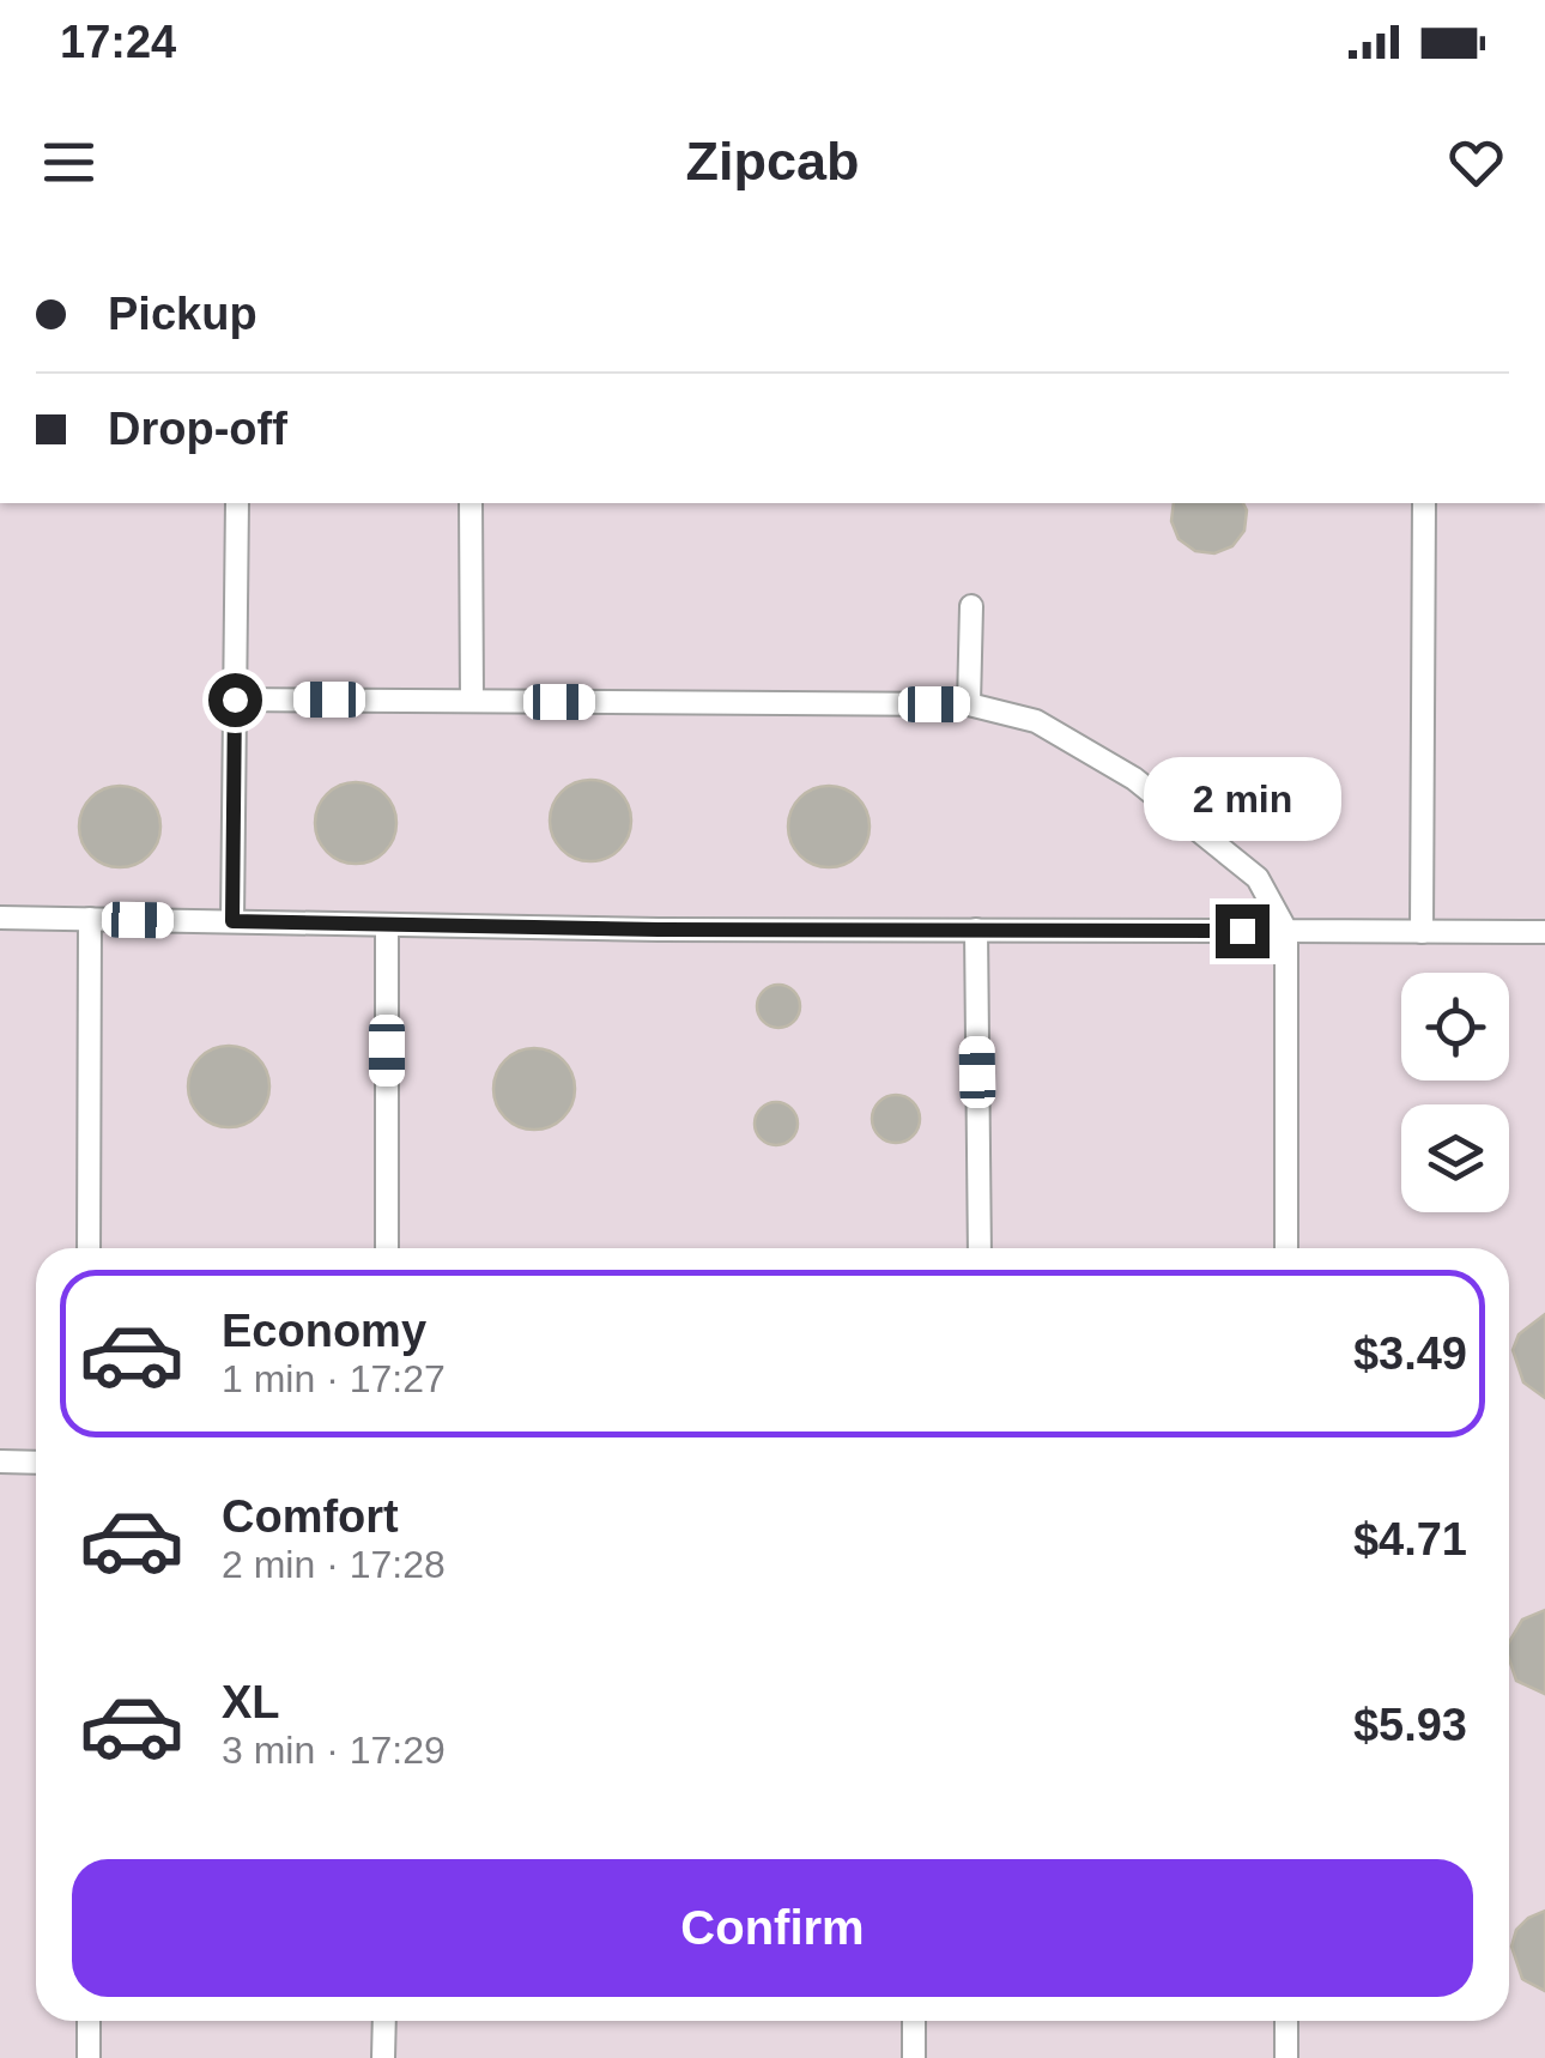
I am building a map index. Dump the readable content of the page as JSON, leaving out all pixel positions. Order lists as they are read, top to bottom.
{
  "page": {
    "status": "17:24",
    "header": "Zipcab",
    "banner": ["Pickup", "Drop-off"],
    "bubble": "2 min",
    "list": [
      {
        "name": "Economy",
        "note": "1 min · 17:27",
        "value": "$3.49"
      },
      {
        "name": "Comfort",
        "note": "2 min · 17:28",
        "value": "$4.71"
      },
      {
        "name": "XL",
        "note": "3 min · 17:29",
        "value": "$5.93"
      }
    ],
    "buttons": "Confirm"
  }
}
